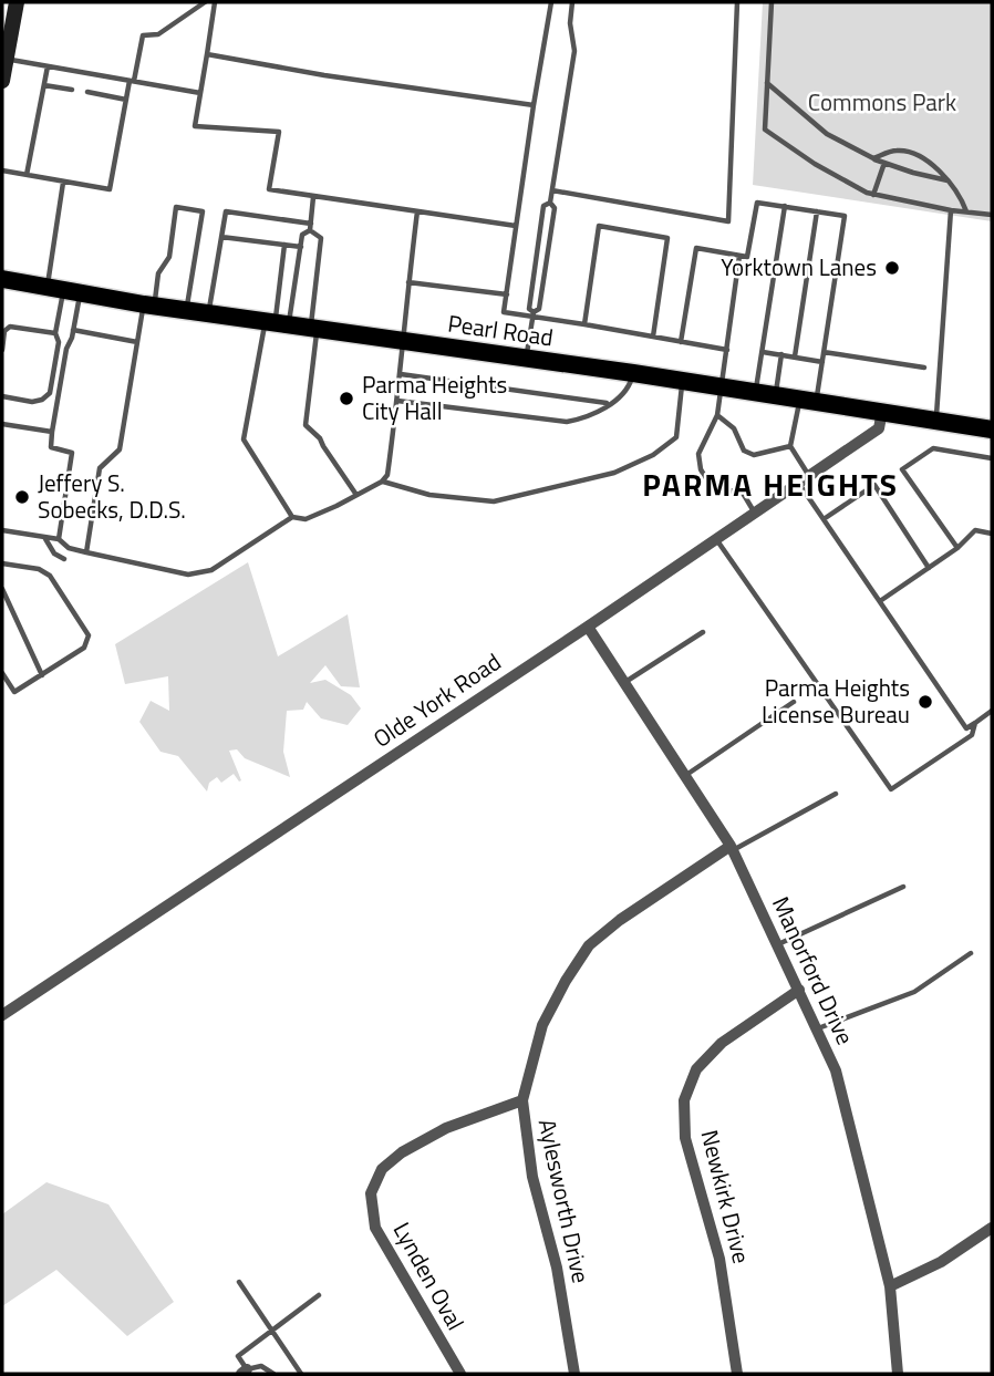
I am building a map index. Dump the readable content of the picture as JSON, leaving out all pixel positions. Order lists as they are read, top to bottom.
{
  "streets": {
    "main road": ["Pearl Road"],
    "street": [
      "Olde York Road",
      "Manorford Drive",
      "Newkirk Drive",
      "Aylesworth Drive",
      "Lynden Oval"
    ]
  },
  "crossings": [
    ["Pearl Road", "Olde York Road"],
    ["Olde York Road", "Manorford Drive"],
    ["Manorford Drive", "Newkirk Drive"],
    ["Manorford Drive", "Aylesworth Drive"],
    ["Aylesworth Drive", "Lynden Oval"]
  ],
  "districts": ["PARMA HEIGHTS"],
  "parks": ["Commons Park"],
  "places": [
    "Yorktown Lanes",
    "Parma Heights City Hall",
    "Jeffery S. Sobecks, D.D.S.",
    "Parma Heights License Bureau"
  ]
}
